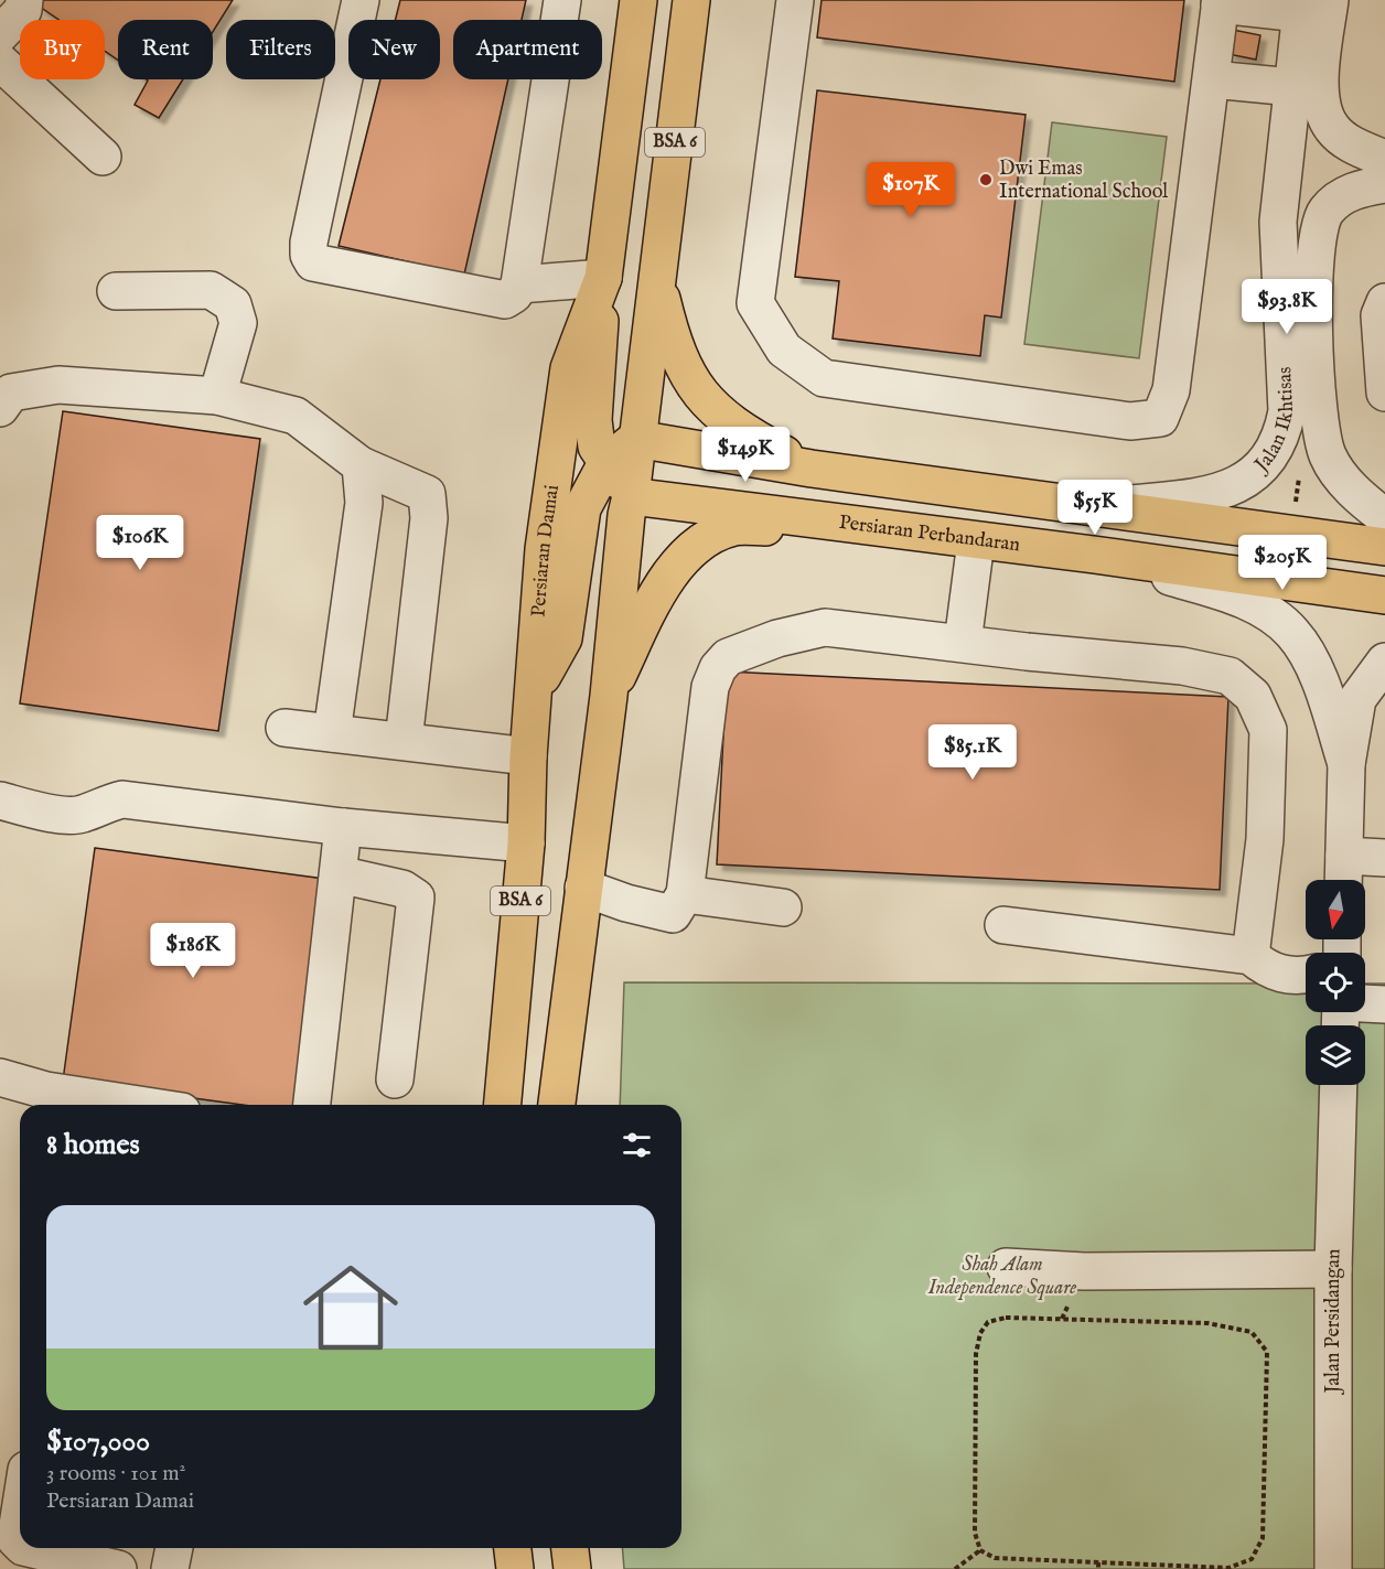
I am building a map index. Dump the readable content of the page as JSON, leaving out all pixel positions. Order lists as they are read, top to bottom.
{
  "streets": {
    "main road": ["BSA 6", "Persiaran Perbandaran", "Persiaran Damai"],
    "street": ["Jalan Ikhtisas", "Jalan Persidangan"]
  },
  "crossings": [
    ["BSA 6", "Persiaran Perbandaran"]
  ],
  "parks": ["Shah Alam Independence Square"],
  "places": ["Dwi Emas International School"],
  "north": "bottom",
  "page": {
    "chip": [
      "Buy",
      "Rent",
      "Filters",
      "New",
      "Apartment"
    ],
    "price": [
      "$107K",
      "$93.8K",
      "$149K",
      "$55K",
      "$106K",
      "$205K",
      "$85.1K",
      "$186K"
    ],
    "heading": "8 homes",
    "list": [
      {
        "name": "$107,000",
        "note": "3 rooms · 101 m² · Persiaran Damai"
      }
    ]
  }
}
